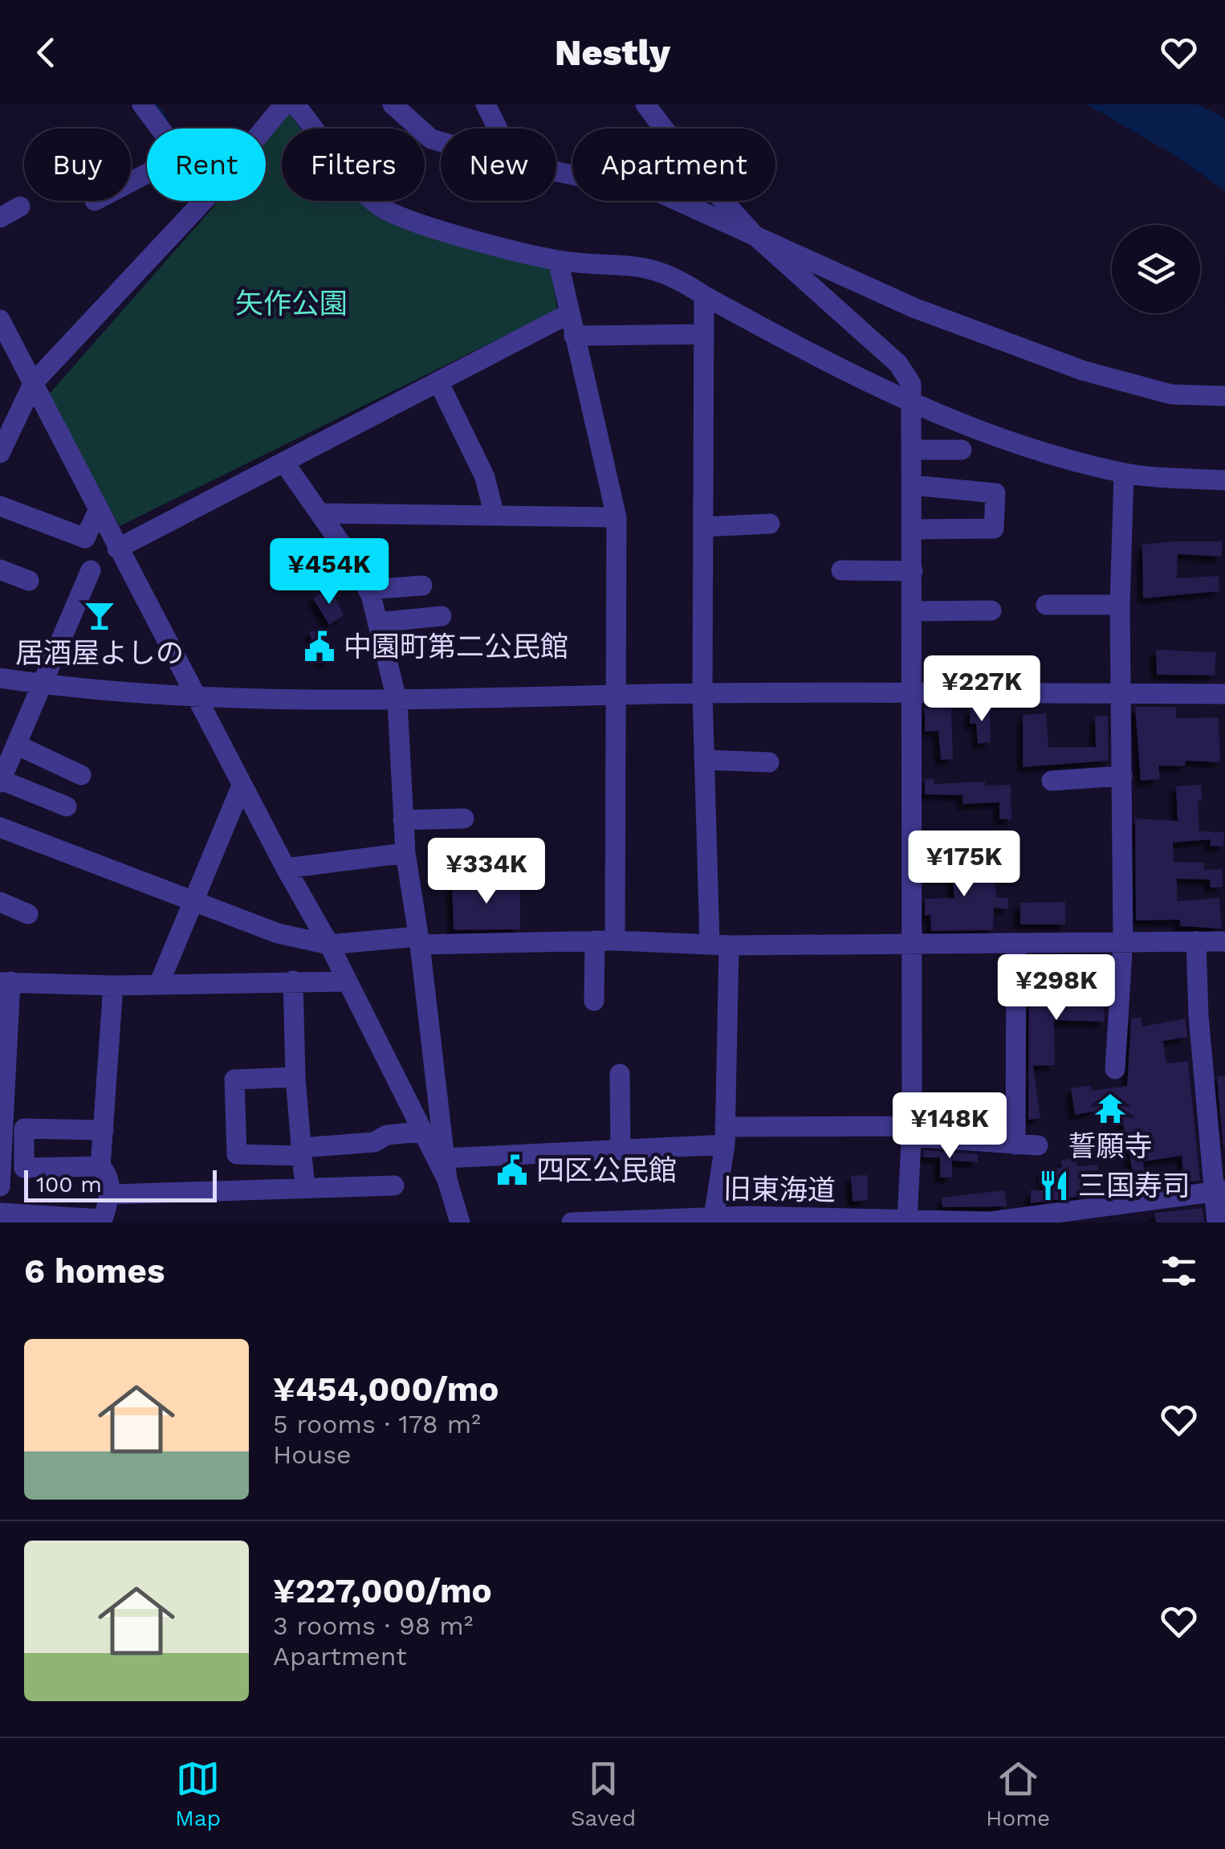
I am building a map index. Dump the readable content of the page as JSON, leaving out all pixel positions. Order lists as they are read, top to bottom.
{
  "streets": {
    "street": ["旧東海道"]
  },
  "parks": ["矢作公園"],
  "places": {
    "bar": ["居酒屋よしの"],
    "public building": ["中園町第二公民館", "四区公民館"],
    "temple": ["誓願寺"],
    "restaurant": ["三国寿司"]
  },
  "scale_bar": "100 m",
  "page": {
    "header": "Nestly",
    "chip": [
      "Buy",
      "Rent",
      "Filters",
      "New",
      "Apartment"
    ],
    "price": [
      "¥454K",
      "¥227K",
      "¥175K",
      "¥334K",
      "¥298K",
      "¥148K"
    ],
    "scale": "100 m",
    "heading": "6 homes",
    "list": [
      {
        "name": "¥454,000/mo",
        "note": "5 rooms · 178 m² · House"
      },
      {
        "name": "¥227,000/mo",
        "note": "3 rooms · 98 m² · Apartment"
      }
    ],
    "tabs": ["Map", "Saved", "Home"]
  }
}
